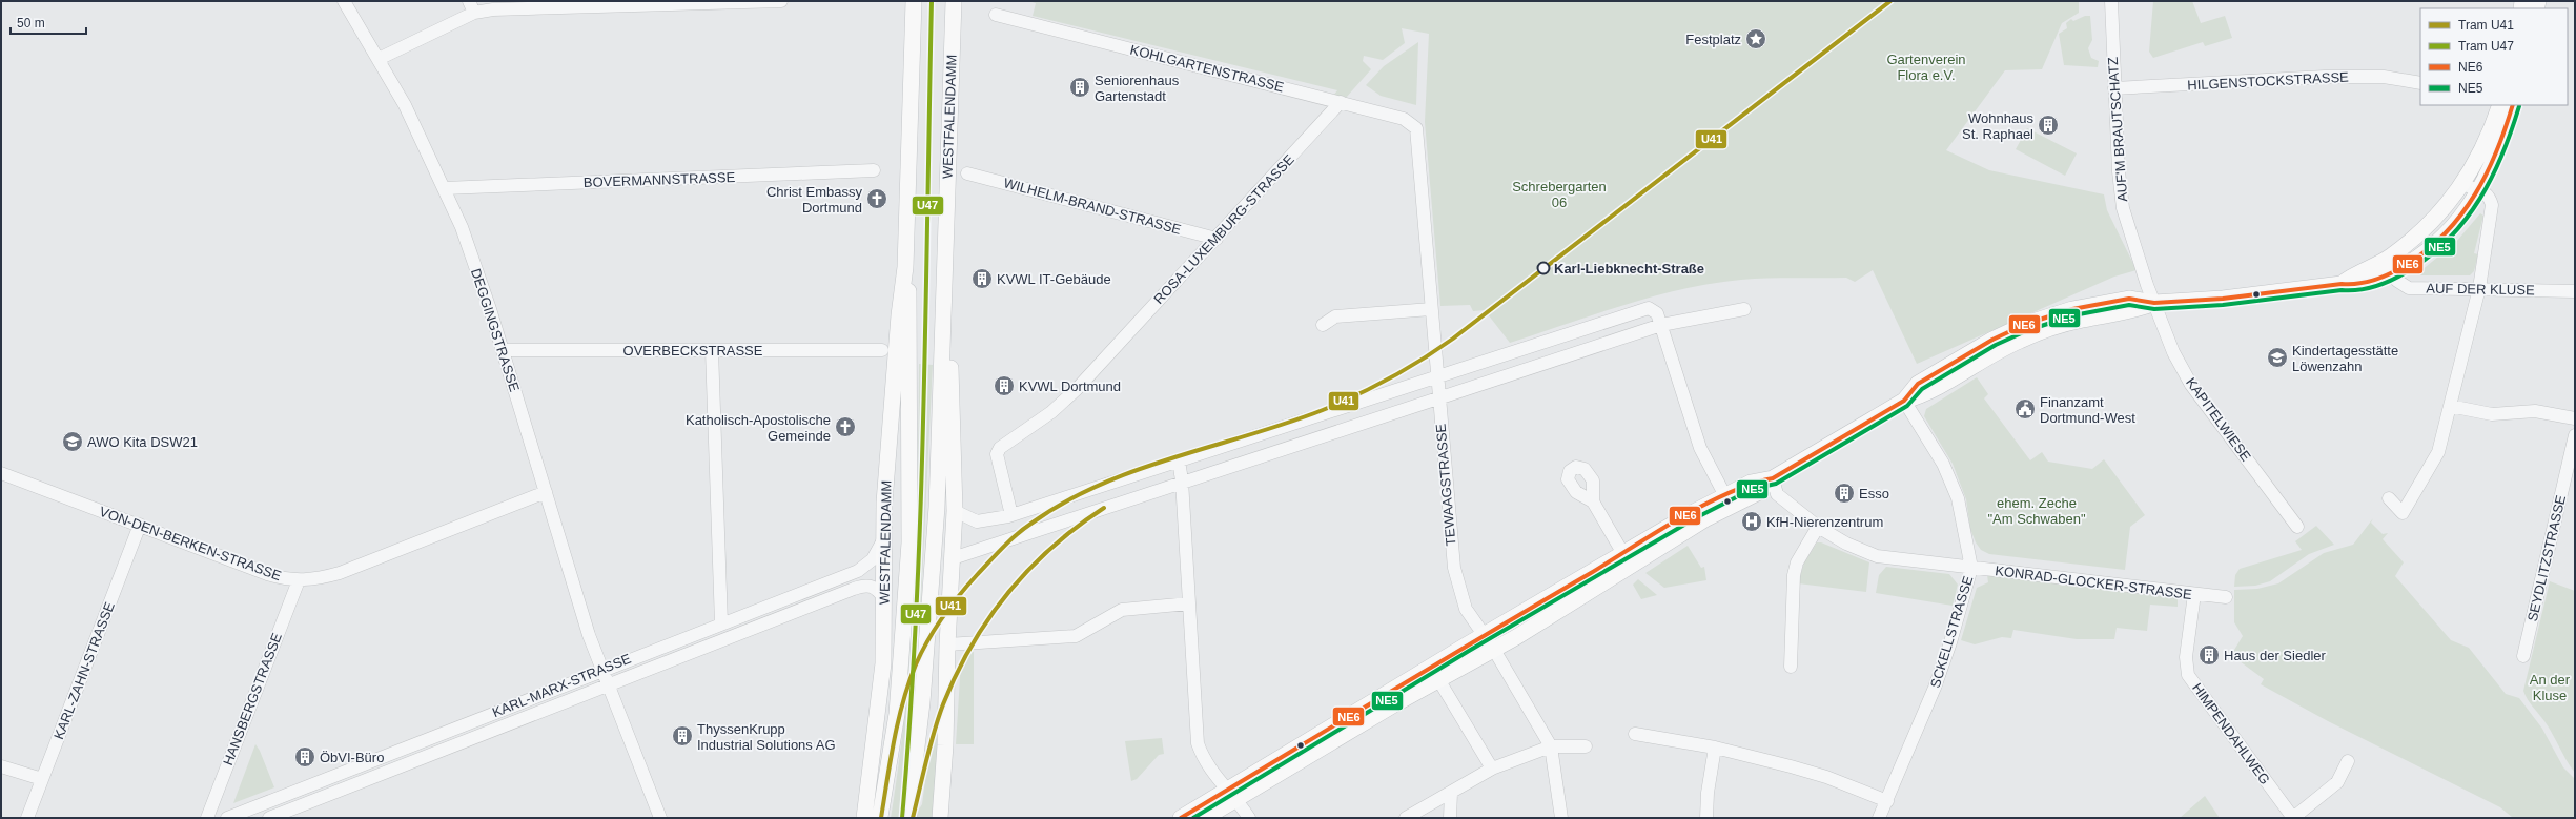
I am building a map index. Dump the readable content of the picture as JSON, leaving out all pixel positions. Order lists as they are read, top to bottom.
{
  "streets": {
    "main road": ["WESTFALENDAMM"],
    "street": [
      "KOHLGARTENSTRASSE",
      "HILGENSTOCKSTRASSE",
      "AUF'M BRAUTSCHATZ",
      "BOVERMANNSTRASSE",
      "WILHELM-BRAND-STRASSE",
      "ROSA-LUXEMBURG-STRASSE",
      "AUF DER KLUSE",
      "DEGGINGSTRASSE",
      "OVERBECKSTRASSE",
      "KAPITELWIESE",
      "TEWAAGSTRASSE",
      "VON-DEN-BERKEN-STRASSE",
      "SEYDLITZSTRASSE",
      "KONRAD-GLOCKER-STRASSE",
      "SCKELLSTRASSE",
      "KARL-ZAHN-STRASSE",
      "KARL-MARX-STRASSE",
      "HANSBERGSTRASSE",
      "HIMPENDAHLWEG"
    ]
  },
  "crossings": [
    ["KOHLGARTENSTRASSE", "ROSA-LUXEMBURG-STRASSE"],
    ["KOHLGARTENSTRASSE", "TEWAAGSTRASSE"],
    ["HILGENSTOCKSTRASSE", "AUF'M BRAUTSCHATZ"],
    ["WESTFALENDAMM", "KARL-MARX-STRASSE"],
    ["AUF'M BRAUTSCHATZ", "KAPITELWIESE"],
    ["BOVERMANNSTRASSE", "DEGGINGSTRASSE"],
    ["WILHELM-BRAND-STRASSE", "ROSA-LUXEMBURG-STRASSE"],
    ["DEGGINGSTRASSE", "OVERBECKSTRASSE"],
    ["DEGGINGSTRASSE", "VON-DEN-BERKEN-STRASSE"],
    ["DEGGINGSTRASSE", "KARL-MARX-STRASSE"],
    ["VON-DEN-BERKEN-STRASSE", "KARL-ZAHN-STRASSE"],
    ["VON-DEN-BERKEN-STRASSE", "HANSBERGSTRASSE"],
    ["KONRAD-GLOCKER-STRASSE", "SCKELLSTRASSE"],
    ["KONRAD-GLOCKER-STRASSE", "HIMPENDAHLWEG"]
  ],
  "parks": [
    "Gartenverein Flora e.V.",
    "Schrebergarten 06",
    "ehem. Zeche \"Am Schwaben\"",
    "An der Kluse"
  ],
  "places": {
    "place": ["Festplatz"],
    "building": [
      "Seniorenhaus Gartenstadt",
      "Wohnhaus St. Raphael",
      "KVWL IT-Gebäude",
      "KVWL Dortmund",
      "Esso",
      "Haus der Siedler",
      "ThyssenKrupp Industrial Solutions AG",
      "ÖbVI-Büro"
    ],
    "church": ["Christ Embassy Dortmund", "Katholisch-Apostolische Gemeinde"],
    "other": ["Karl-Liebknecht-Straße"],
    "school or university": ["Kindertagesstätte Löwenzahn", "AWO Kita DSW21"],
    "public building": ["Finanzamt Dortmund-West"],
    "hospital": ["KfH-Nierenzentrum"]
  },
  "lines": [
    "tram line U41",
    "tram line U47",
    "transit line NE6",
    "transit line NE5"
  ],
  "legend": [
    "Tram U41",
    "Tram U47",
    "NE6",
    "NE5"
  ],
  "scale_bar": "50 m"
}
